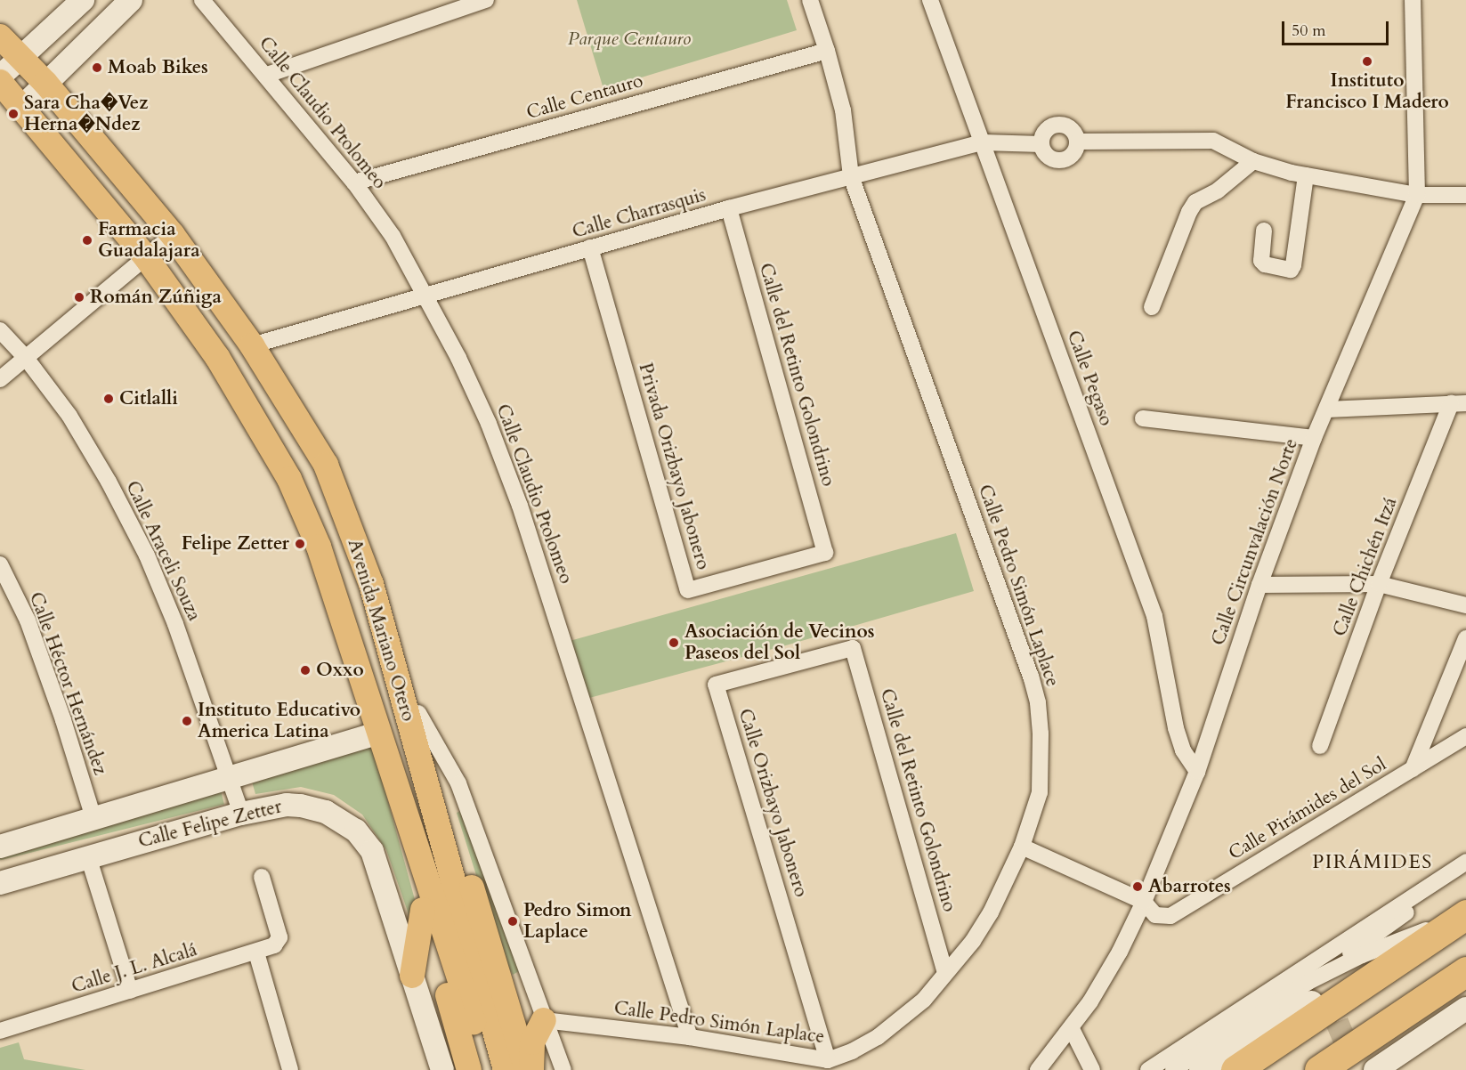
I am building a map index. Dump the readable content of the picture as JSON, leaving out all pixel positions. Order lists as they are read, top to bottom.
{
  "streets": {
    "main road": ["Avenida Mariano Otero", "Calle Felipe Zetter"],
    "street": [
      "Calle Centauro",
      "Calle Claudio Ptolomeo",
      "Calle Charrasquis",
      "Calle del Retinto Golondrino",
      "Calle Pegaso",
      "Privada Orizbayo Jabonero",
      "Calle Circunvalación Norte",
      "Calle Araceli Souza",
      "Calle Chichén Itzá",
      "Calle Pedro Simón Laplace",
      "Calle Héctor Hernández",
      "Calle Orizbayo Jabonero",
      "Calle Pirámides del Sol",
      "Calle J. L. Alcalá"
    ]
  },
  "crossings": [
    ["Calle Centauro", "Calle Claudio Ptolomeo"],
    ["Calle Centauro", "Calle Pedro Simón Laplace"],
    ["Calle Claudio Ptolomeo", "Calle Charrasquis"],
    ["Calle Claudio Ptolomeo", "Calle Pedro Simón Laplace"],
    ["Calle Charrasquis", "Calle del Retinto Golondrino"],
    ["Calle Charrasquis", "Calle Pegaso"],
    ["Calle Charrasquis", "Privada Orizbayo Jabonero"],
    ["Calle Charrasquis", "Calle Pedro Simón Laplace"],
    ["Calle Charrasquis", "Avenida Mariano Otero"],
    ["Calle del Retinto Golondrino", "Privada Orizbayo Jabonero"],
    ["Calle del Retinto Golondrino", "Calle Pedro Simón Laplace"],
    ["Calle del Retinto Golondrino", "Calle Orizbayo Jabonero"],
    ["Calle Pegaso", "Calle Circunvalación Norte"],
    ["Calle Circunvalación Norte", "Calle Pirámides del Sol"],
    ["Calle Araceli Souza", "Calle Felipe Zetter"],
    ["Calle Pedro Simón Laplace", "Calle Orizbayo Jabonero"],
    ["Calle Pedro Simón Laplace", "Calle Pirámides del Sol"],
    ["Avenida Mariano Otero", "Calle Felipe Zetter"],
    ["Calle Héctor Hernández", "Calle Felipe Zetter"]
  ],
  "districts": ["PIRÁMIDES"],
  "parks": ["Parque Centauro"],
  "places": [
    "Instituto Francisco I Madero",
    "Moab Bikes",
    "Sara Cha�Vez Herna�Ndez",
    "Farmacia Guadalajara",
    "Román Zúñiga",
    "Citlalli",
    "Felipe Zetter",
    "Asociación de Vecinos Paseos del Sol",
    "Oxxo",
    "Instituto Educativo America Latina",
    "Abarrotes",
    "Pedro Simon Laplace"
  ],
  "scale_bar": "50 m"
}
